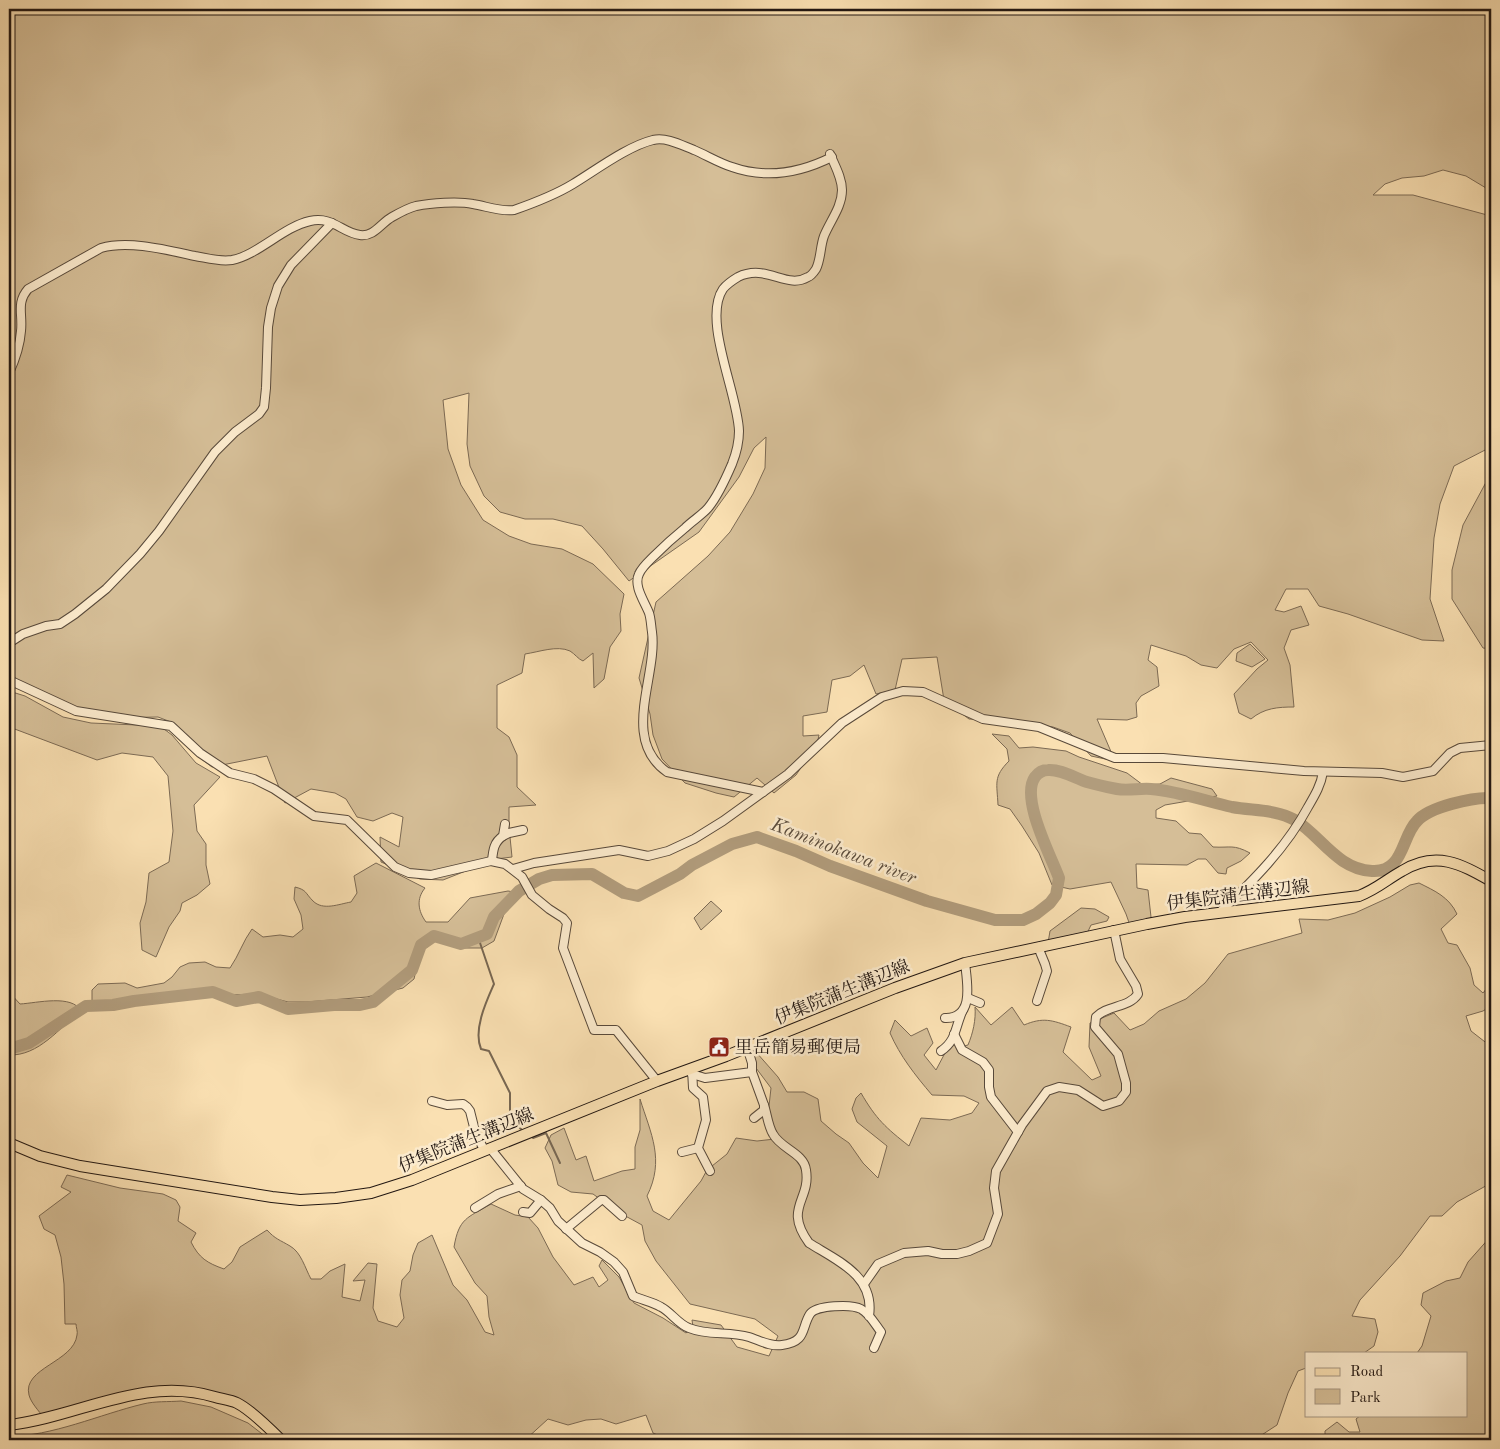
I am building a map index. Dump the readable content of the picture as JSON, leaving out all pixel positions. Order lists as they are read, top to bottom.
{
  "streets": {
    "main road": ["伊集院蒲生溝辺線"]
  },
  "water": ["Kaminokawa river"],
  "places": {
    "public building": ["里岳簡易郵便局"]
  },
  "legend": ["Road", "Park"]
}
